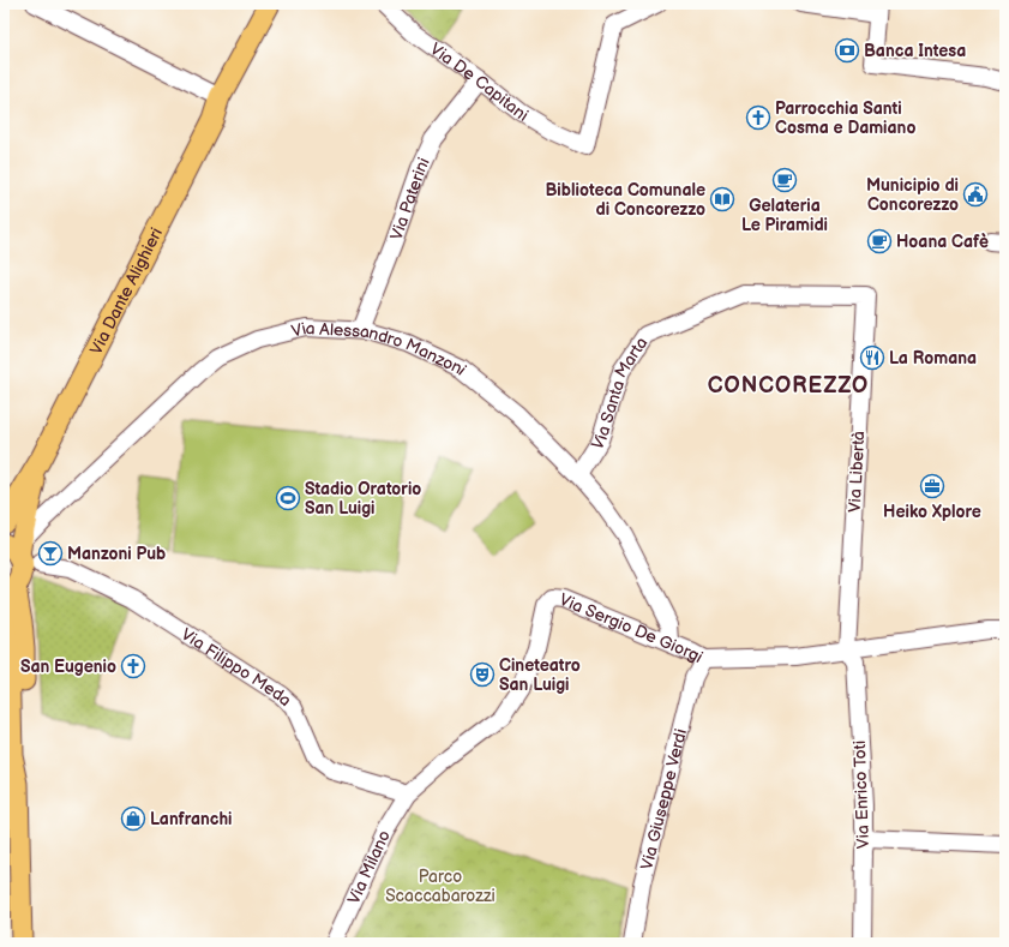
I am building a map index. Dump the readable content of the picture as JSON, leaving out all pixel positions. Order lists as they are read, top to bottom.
{
  "streets": {
    "main road": ["Via Dante Alighieri"],
    "street": [
      "Via De Capitani",
      "Via Paterini",
      "Via Alessandro Manzoni",
      "Via Santa Marta",
      "Via Libertà",
      "Via Sergio De Giorgi",
      "Via Filippo Meda",
      "Via Enrico Toti",
      "Via Giuseppe Verdi",
      "Via Milano"
    ]
  },
  "crossings": [
    ["Via De Capitani", "Via Paterini"],
    ["Via Paterini", "Via Alessandro Manzoni"],
    ["Via Dante Alighieri", "Via Alessandro Manzoni"],
    ["Via Alessandro Manzoni", "Via Santa Marta"],
    ["Via Alessandro Manzoni", "Via Sergio De Giorgi"],
    ["Via Santa Marta", "Via Libertà"],
    ["Via Libertà", "Via Sergio De Giorgi"],
    ["Via Libertà", "Via Enrico Toti"],
    ["Via Sergio De Giorgi", "Via Filippo Meda"],
    ["Via Sergio De Giorgi", "Via Enrico Toti"],
    ["Via Sergio De Giorgi", "Via Giuseppe Verdi"],
    ["Via Sergio De Giorgi", "Via Milano"],
    ["Via Filippo Meda", "Via Milano"]
  ],
  "districts": ["CONCOREZZO"],
  "parks": ["Parco Scaccabarozzi"],
  "places": {
    "bank": ["Banca Intesa"],
    "church": ["Parrocchia Santi Cosma e Damiano", "San Eugenio"],
    "cafe": ["Gelateria Le Piramidi", "Hoana Cafè"],
    "public building": ["Municipio di Concorezzo"],
    "library": ["Biblioteca Comunale di Concorezzo"],
    "restaurant": ["La Romana"],
    "office": ["Heiko Xplore"],
    "sports": ["Stadio Oratorio San Luigi"],
    "bar": ["Manzoni Pub"],
    "theatre": ["Cineteatro San Luigi"],
    "shop": ["Lanfranchi"]
  }
}
